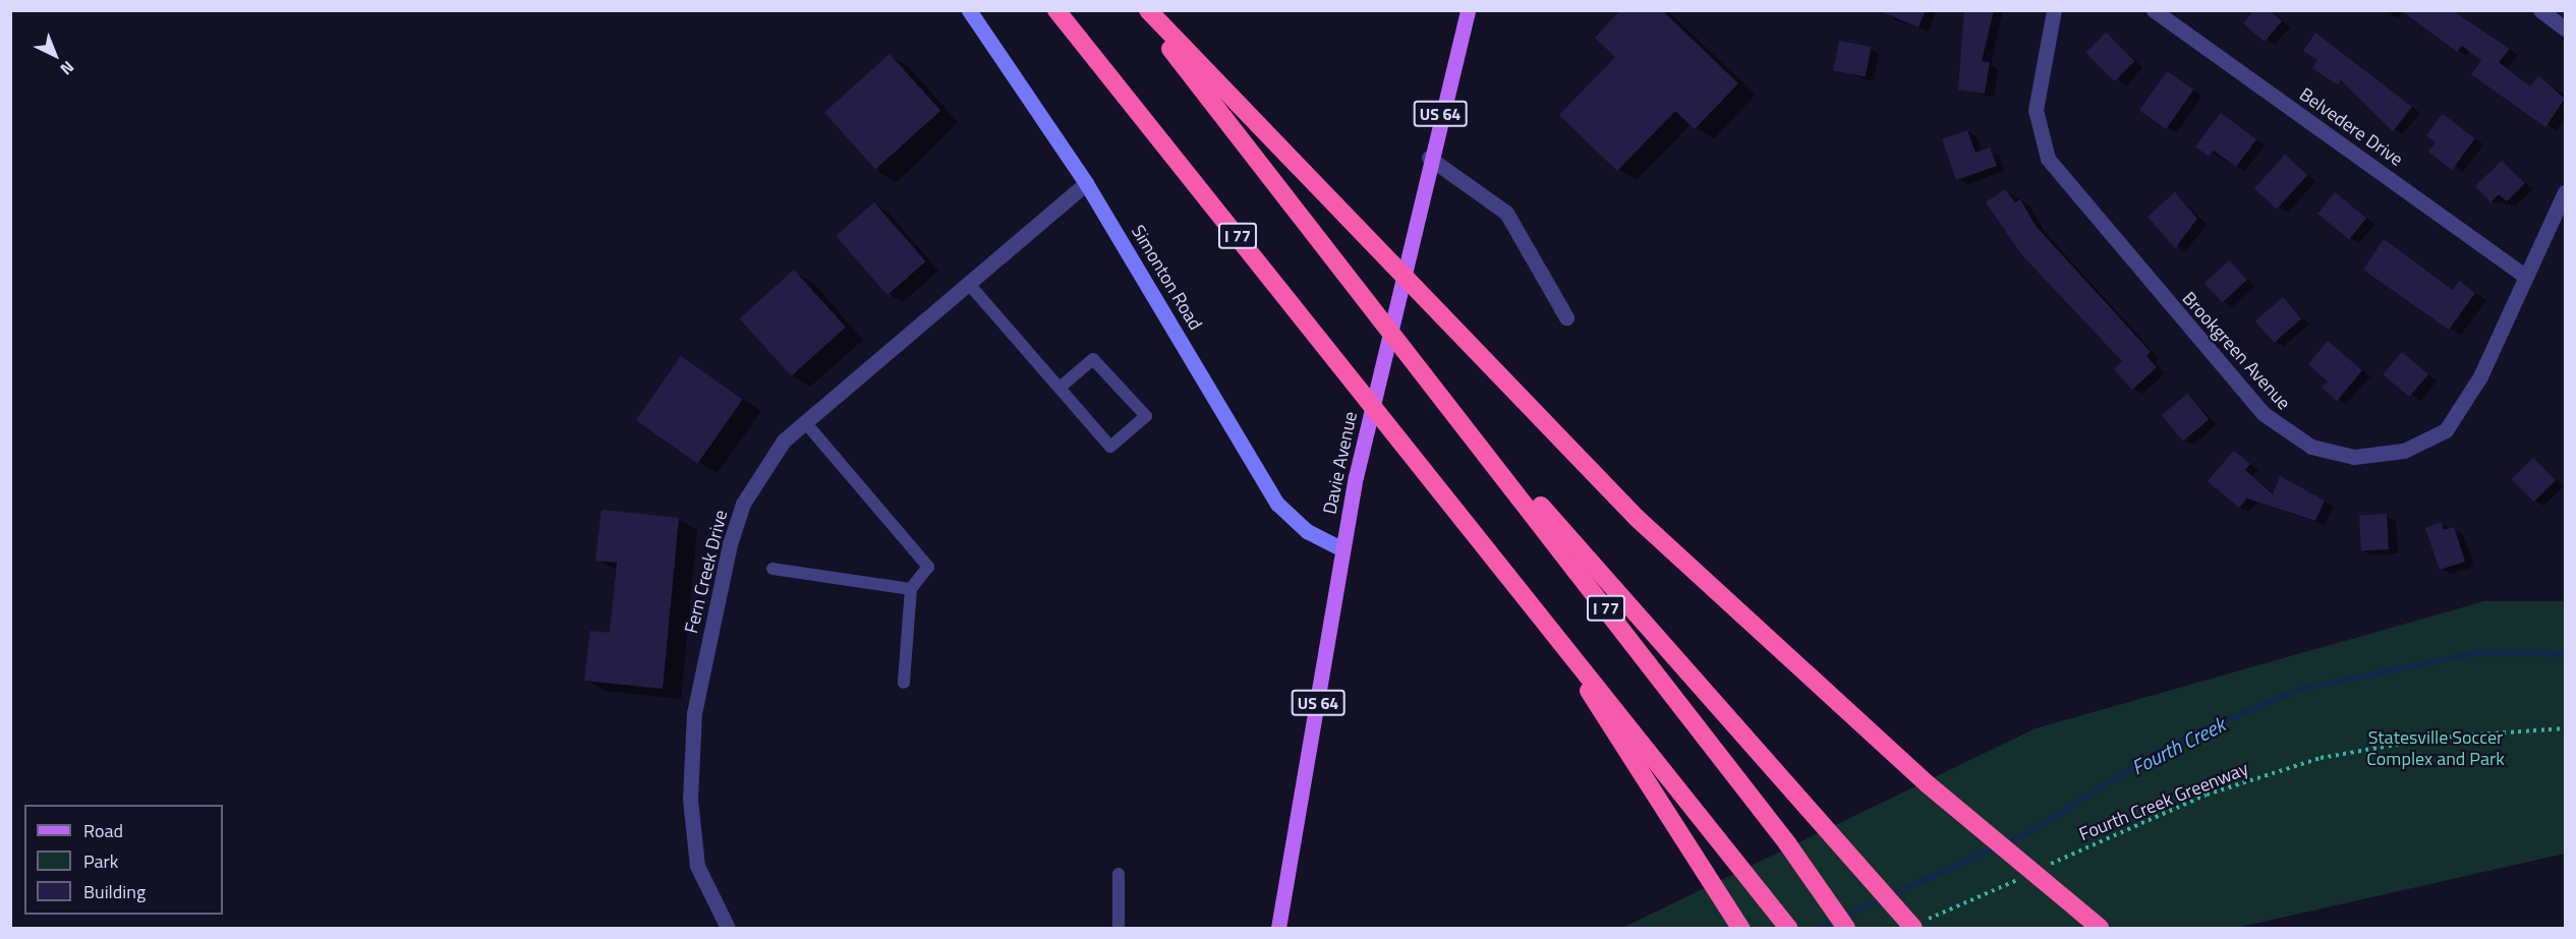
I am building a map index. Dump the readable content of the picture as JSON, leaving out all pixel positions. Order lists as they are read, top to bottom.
{
  "streets": {
    "highway": ["I 77"],
    "main road": ["US 64", "Davie Avenue"],
    "street": [
      "Belvedere Drive",
      "Simonton Road",
      "Brookgreen Avenue",
      "Fern Creek Drive"
    ],
    "path": ["Fourth Creek Greenway"]
  },
  "crossings": [
    ["Belvedere Drive", "Brookgreen Avenue"],
    ["Simonton Road", "Davie Avenue"],
    ["Simonton Road", "Fern Creek Drive"]
  ],
  "water": ["Fourth Creek"],
  "parks": ["Statesville Soccer Complex and Park"],
  "legend": ["Road", "Park", "Building"],
  "north": "bottom right"
}
